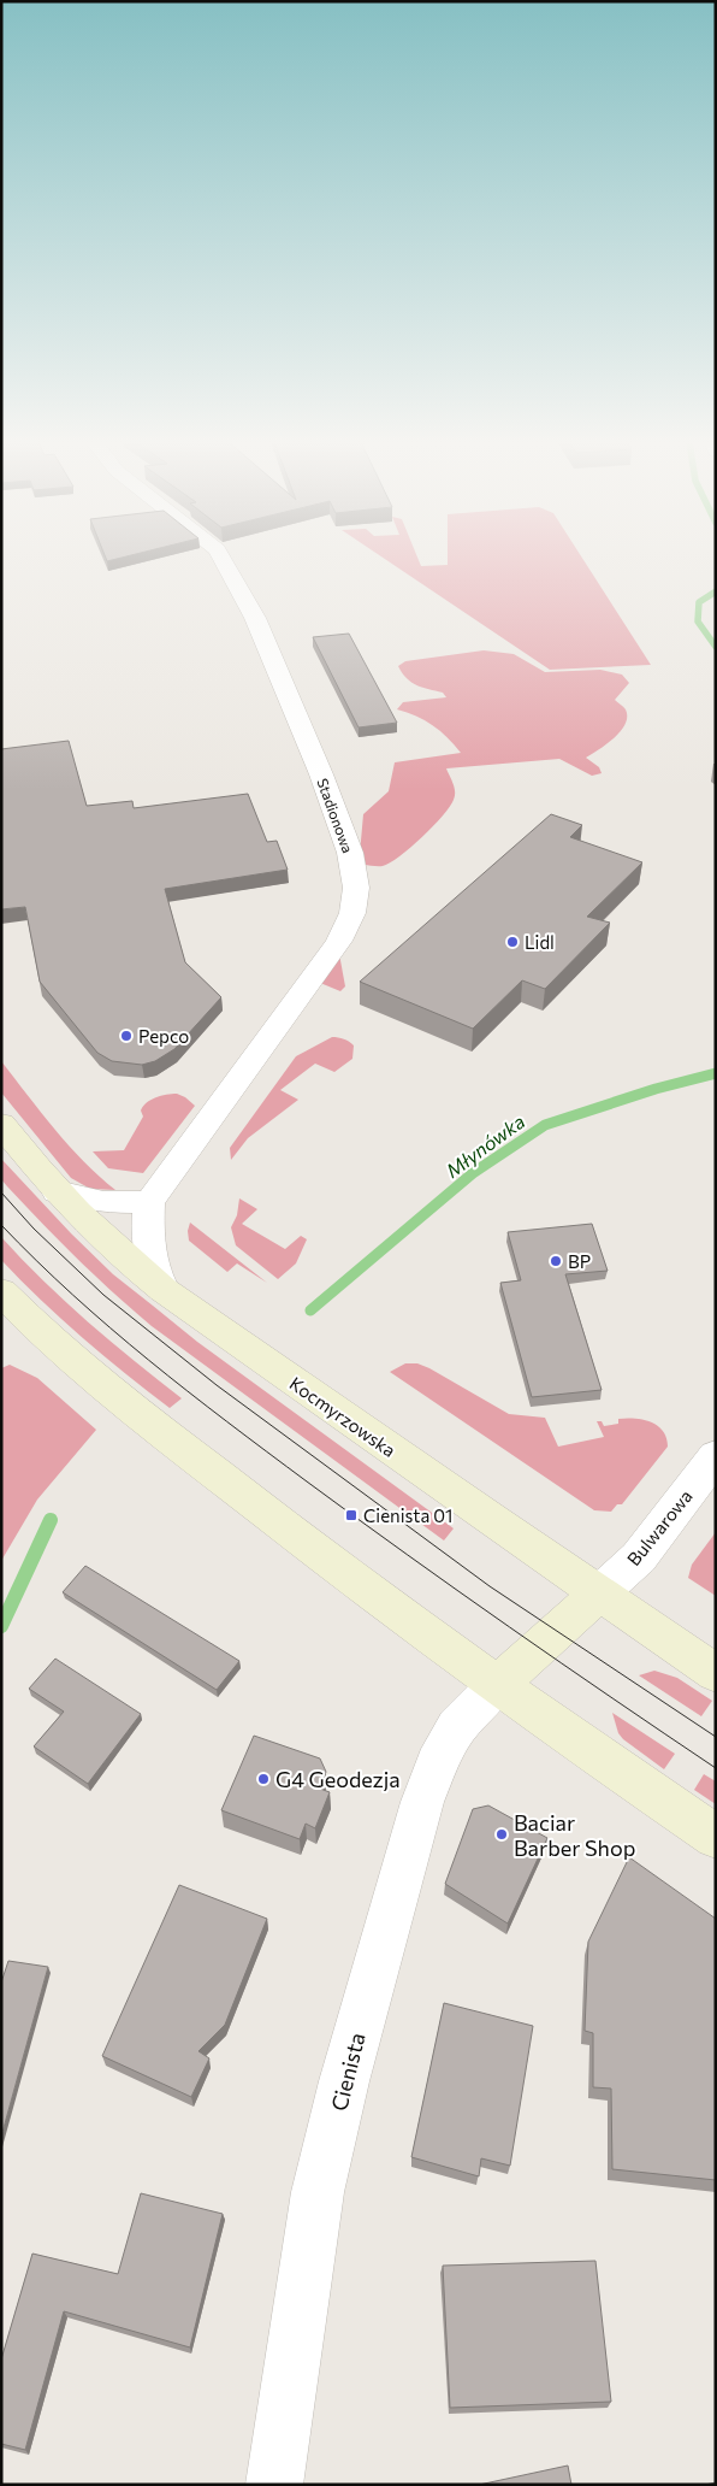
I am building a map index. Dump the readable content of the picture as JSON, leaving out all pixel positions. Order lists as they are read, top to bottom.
{
  "streets": {
    "main road": ["Kocmyrzowska"],
    "street": ["Stadionowa", "Bulwarowa", "Cienista"]
  },
  "crossings": [
    ["Kocmyrzowska", "Bulwarowa"]
  ],
  "water": ["Młynówka"],
  "places": {
    "other": [
      "Lidl",
      "Pepco",
      "BP",
      "G4 Geodezja",
      "Baciar Barber Shop"
    ],
    "transit": ["Cienista 01"]
  }
}
